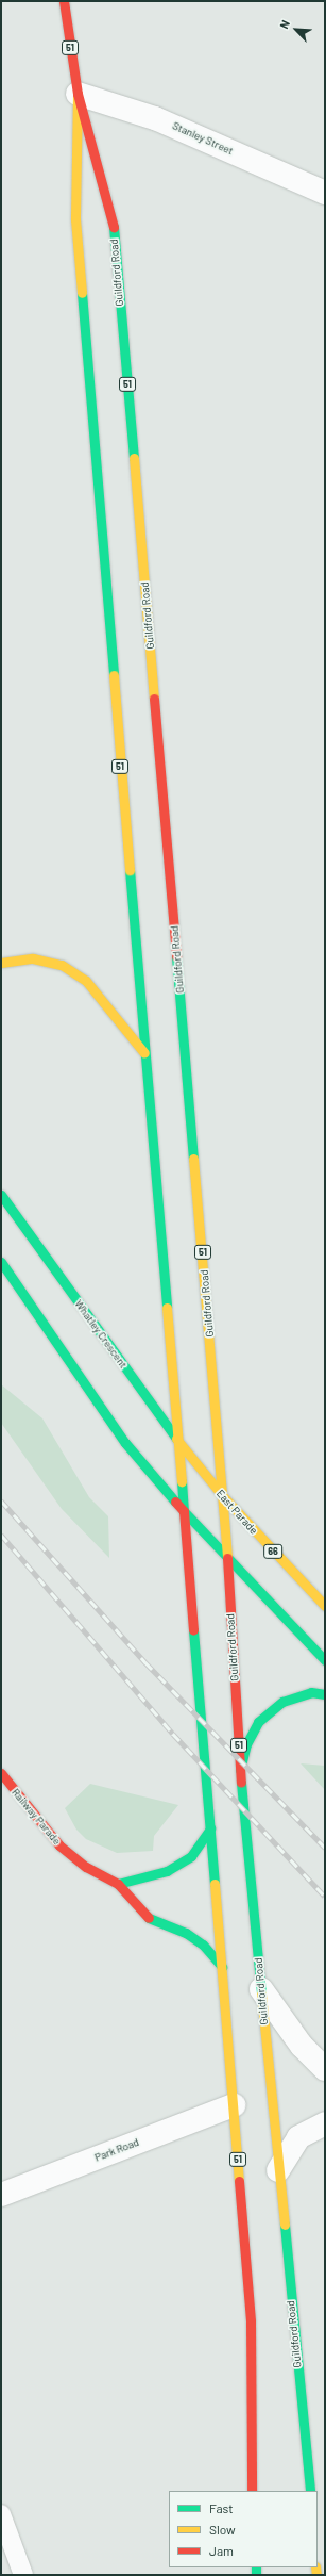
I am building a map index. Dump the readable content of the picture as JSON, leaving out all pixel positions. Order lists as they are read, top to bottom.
{
  "streets": {
    "main road": [
      "51",
      "Guildford Road",
      "Whatley Crescent",
      "East Parade",
      "66",
      "Railway Parade"
    ],
    "street": ["Stanley Street", "Park Road"]
  },
  "crossings": [
    ["51", "Guildford Road"],
    ["Stanley Street", "Guildford Road"],
    ["Guildford Road", "Whatley Crescent"],
    ["Guildford Road", "East Parade"],
    ["Guildford Road", "Railway Parade"],
    ["Guildford Road", "Park Road"],
    ["Whatley Crescent", "East Parade"]
  ],
  "legend": ["Fast", "Slow", "Jam"],
  "north": "top left"
}
